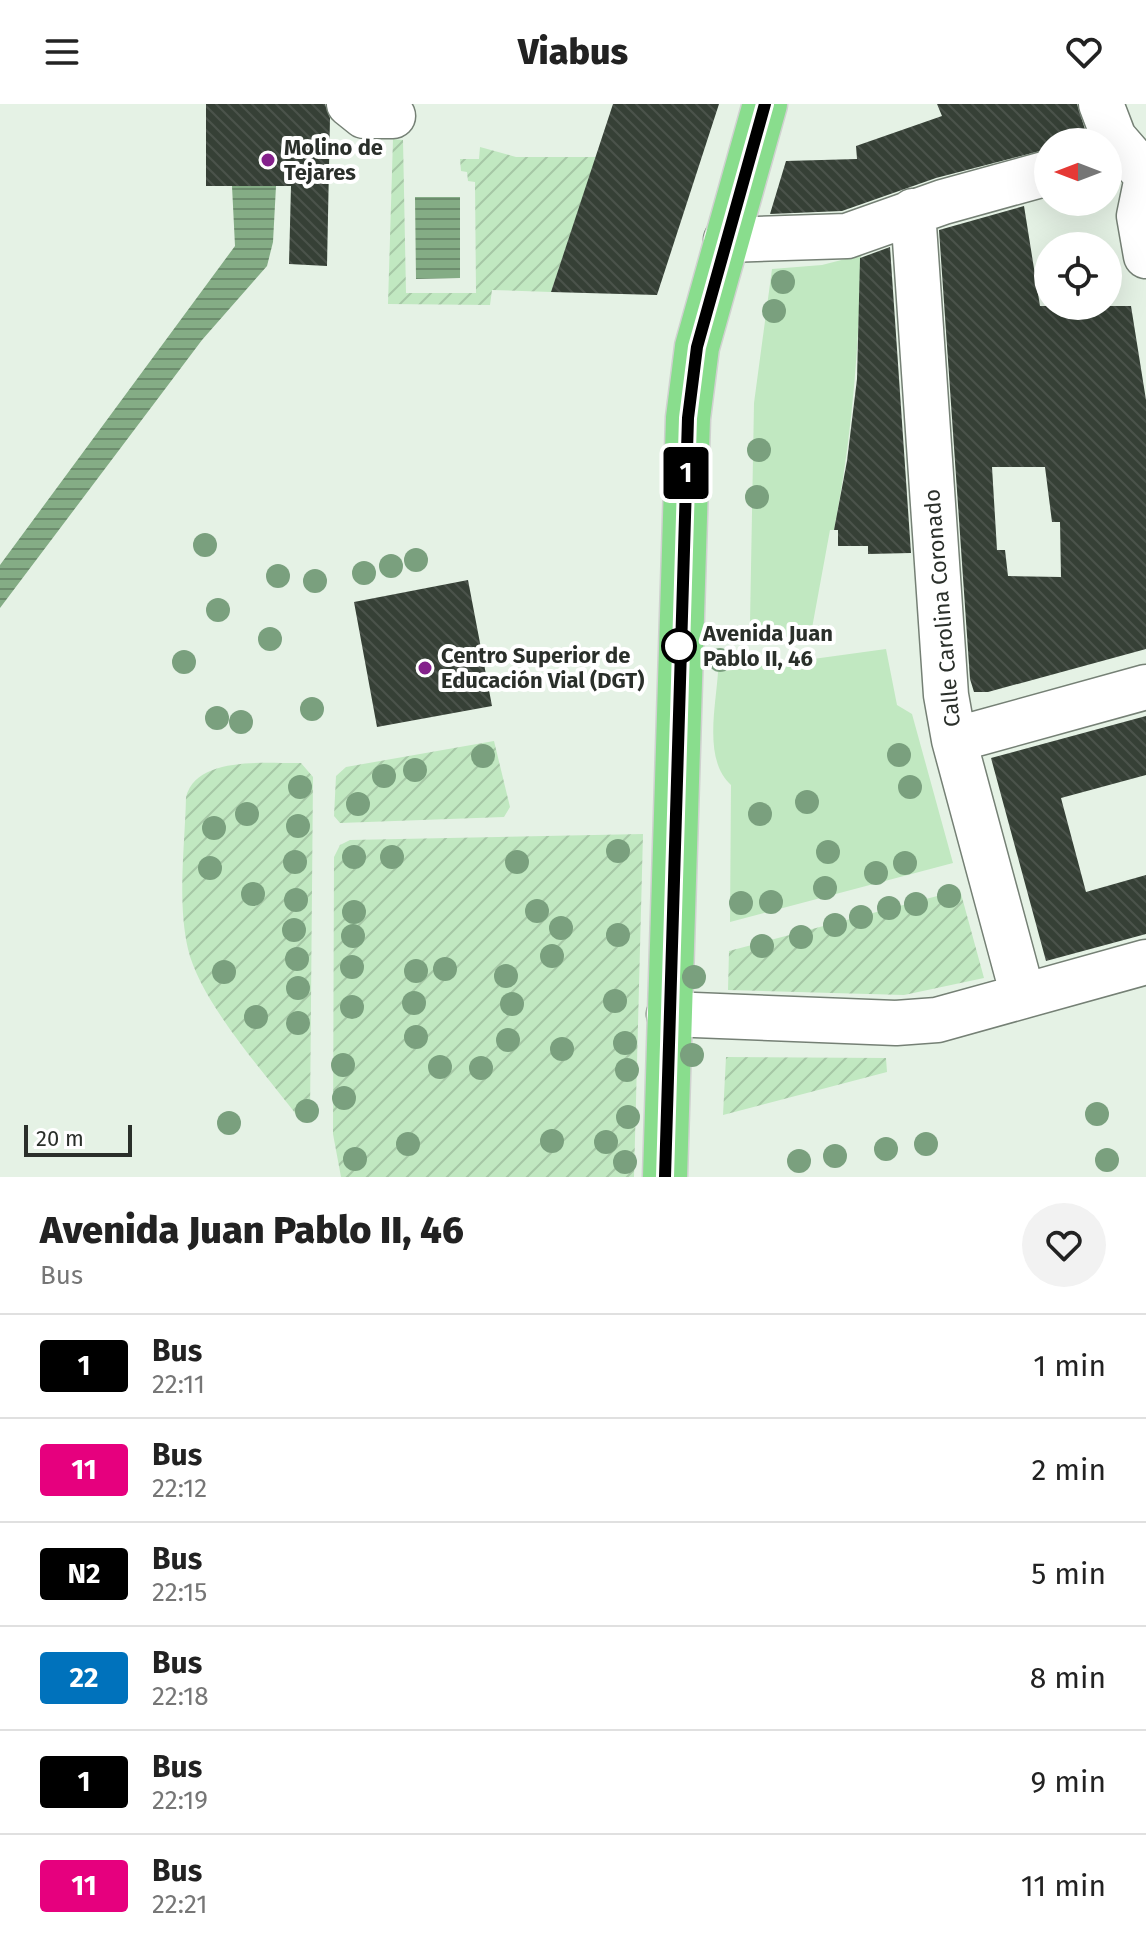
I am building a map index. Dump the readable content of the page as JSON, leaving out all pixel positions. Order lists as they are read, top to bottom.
{
  "streets": {
    "street": ["Calle Carolina Coronado"]
  },
  "places": ["Molino de Tejares", "Avenida Juan Pablo II, 46", "Centro Superior de Educación Vial (DGT)"],
  "lines": ["bus line 1"],
  "scale_bar": "20 m",
  "north": "left",
  "page": {
    "header": "Viabus",
    "on_map": "1",
    "scale": "20 m",
    "heading": ["Avenida Juan Pablo II, 46", "Bus"],
    "list": [
      {
        "mark": "1",
        "name": "Bus",
        "note": "22:11",
        "value": "1 min"
      },
      {
        "mark": "11",
        "name": "Bus",
        "note": "22:12",
        "value": "2 min"
      },
      {
        "mark": "N2",
        "name": "Bus",
        "note": "22:15",
        "value": "5 min"
      },
      {
        "mark": "22",
        "name": "Bus",
        "note": "22:18",
        "value": "8 min"
      },
      {
        "mark": "1",
        "name": "Bus",
        "note": "22:19",
        "value": "9 min"
      },
      {
        "mark": "11",
        "name": "Bus",
        "note": "22:21",
        "value": "11 min"
      }
    ]
  }
}
